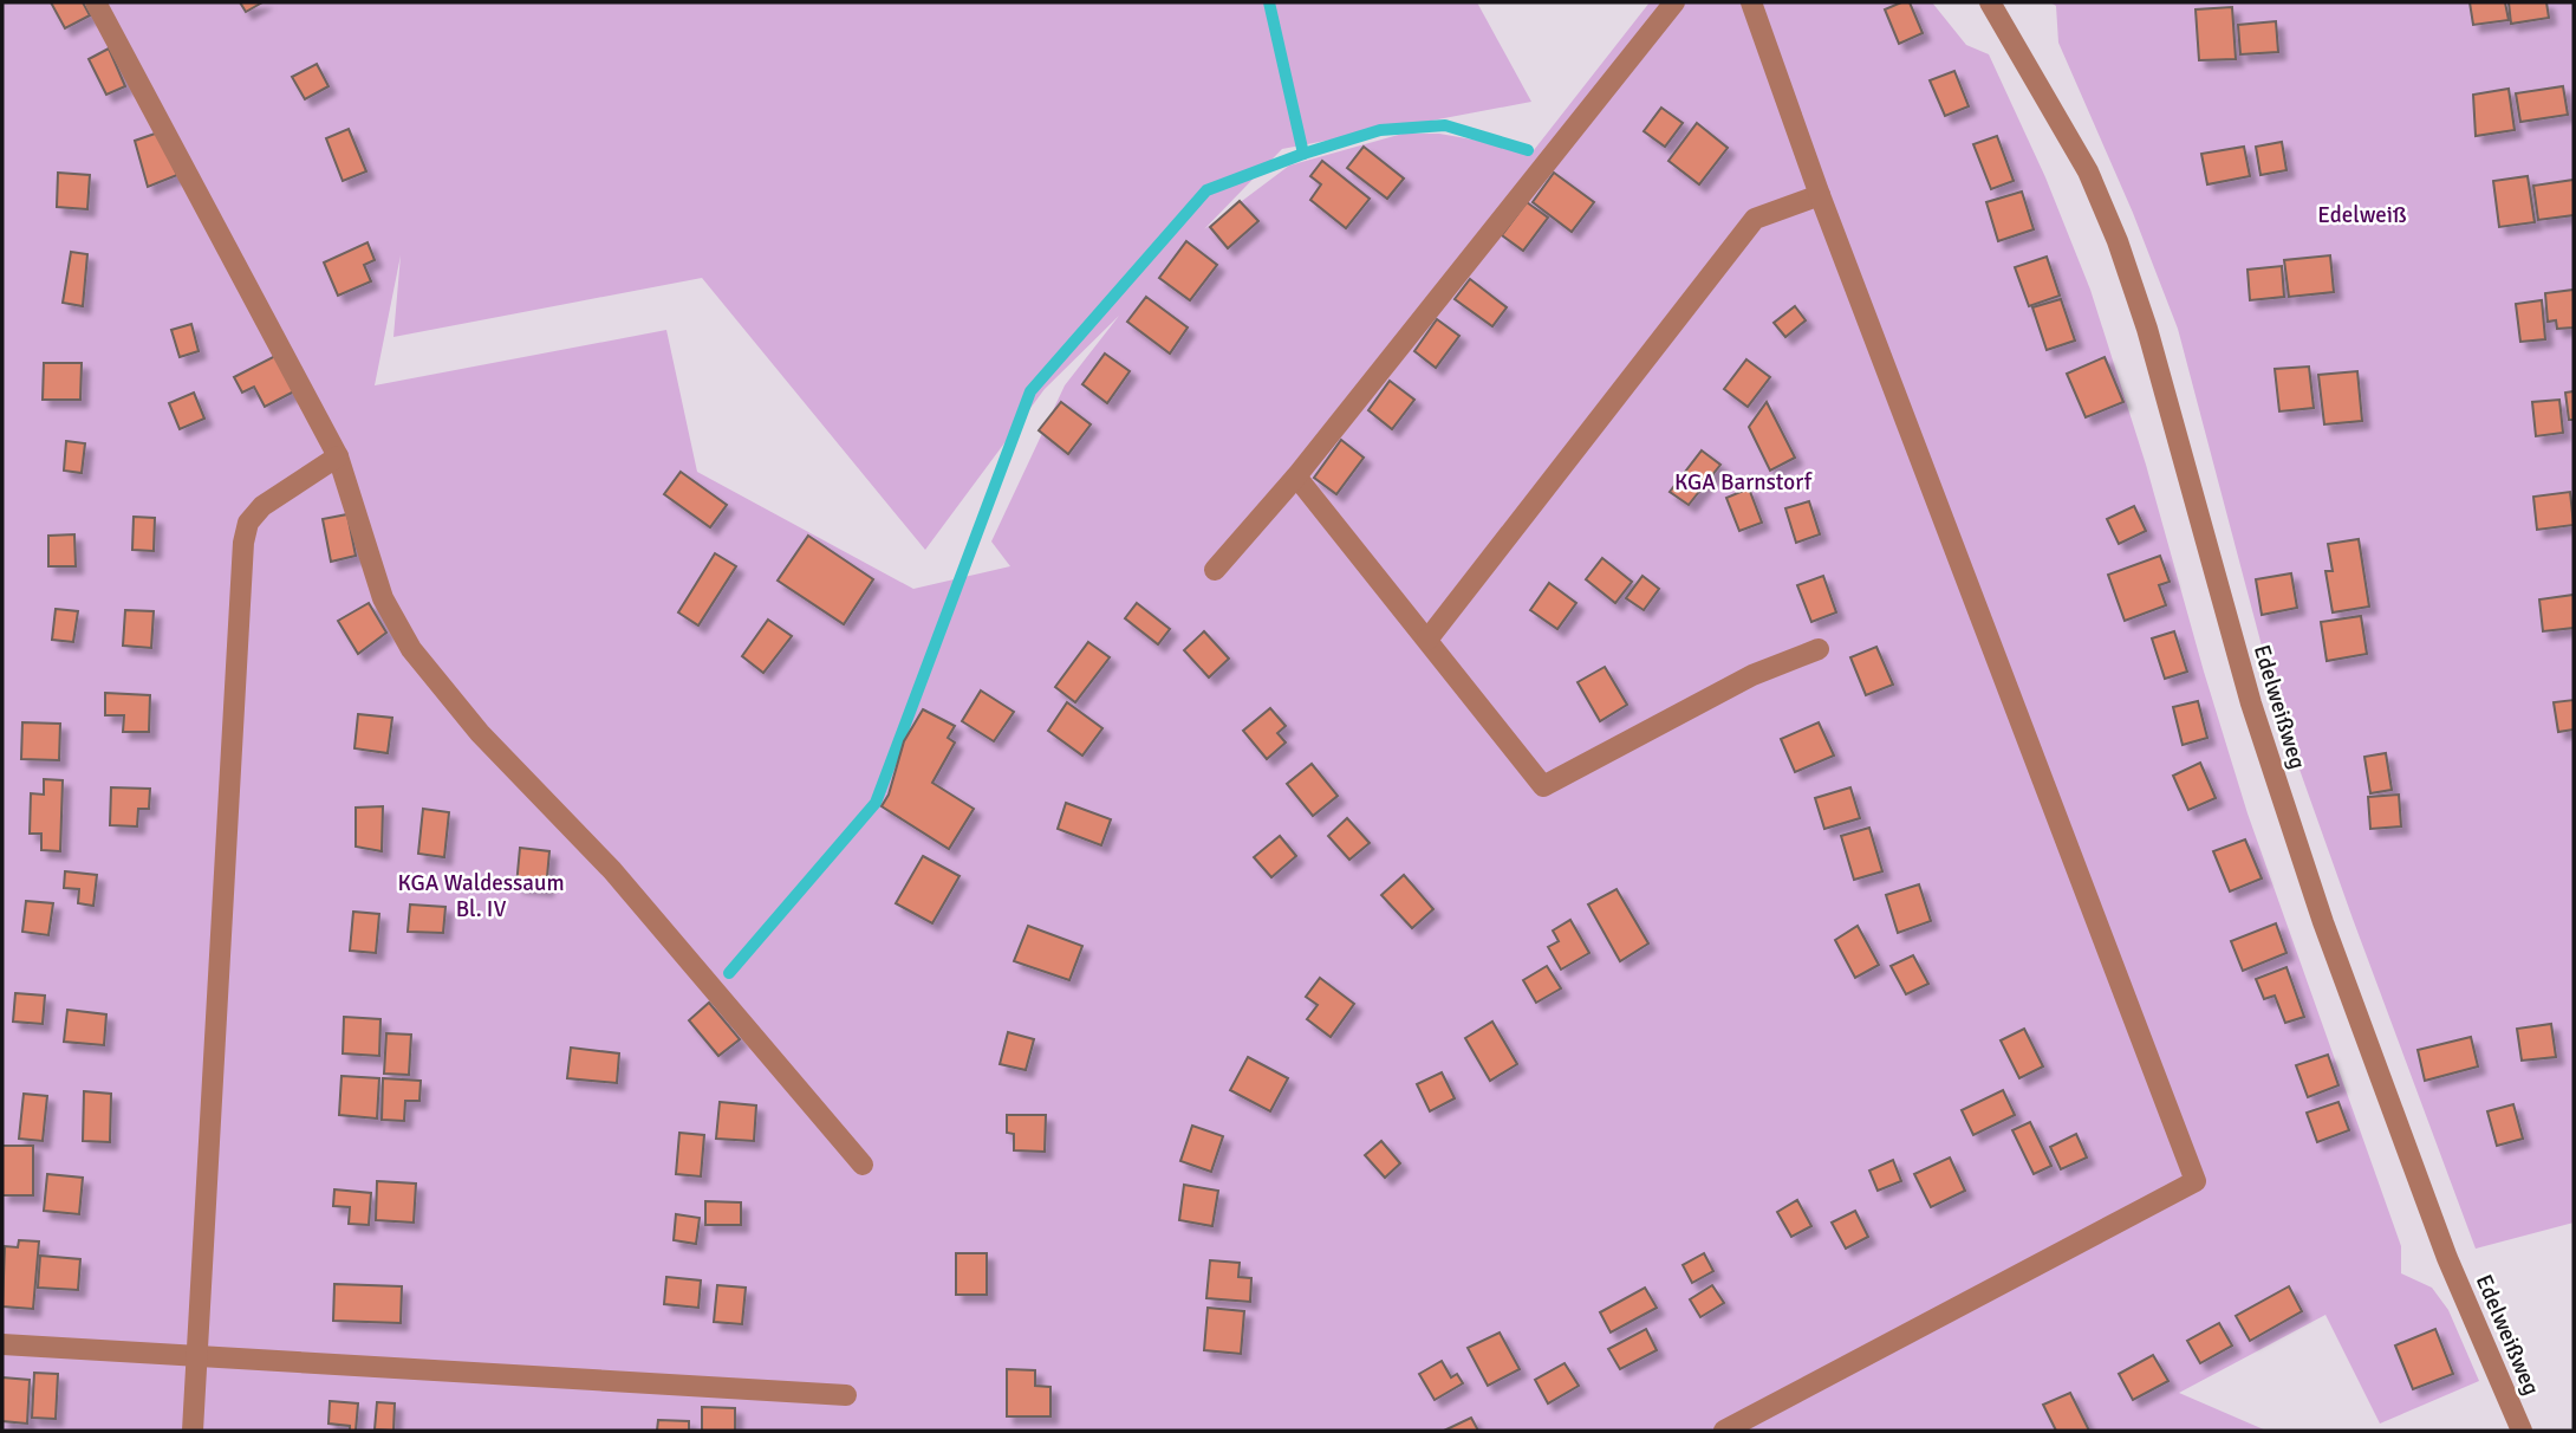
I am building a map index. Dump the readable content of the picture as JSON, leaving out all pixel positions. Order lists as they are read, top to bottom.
{
  "streets": {
    "street": ["Edelweißweg"]
  },
  "parks": ["Edelweiß", "KGA Barnstorf", "KGA Waldessaum Bl. IV"]
}
